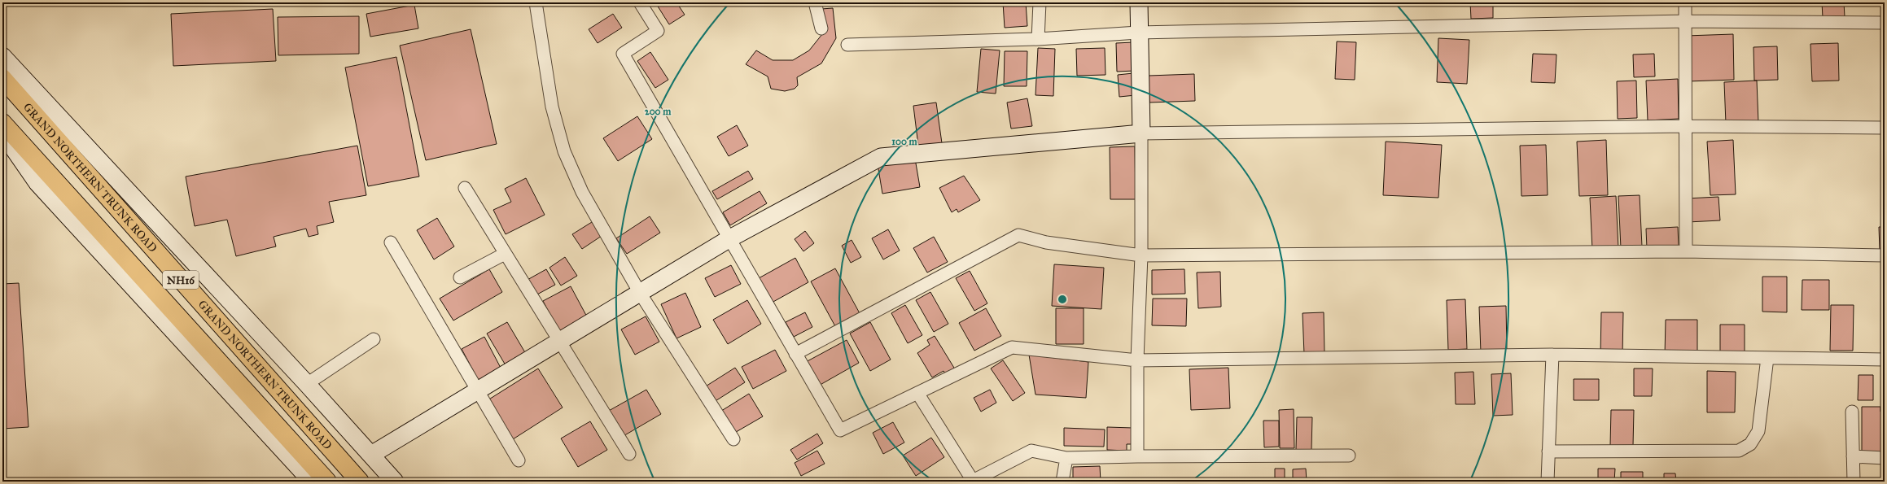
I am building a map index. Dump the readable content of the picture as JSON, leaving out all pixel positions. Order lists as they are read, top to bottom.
{
  "streets": {
    "highway": ["GRAND NORTHERN TRUNK ROAD", "NH16"]
  },
  "rings": ["200 m", "100 m"]
}
